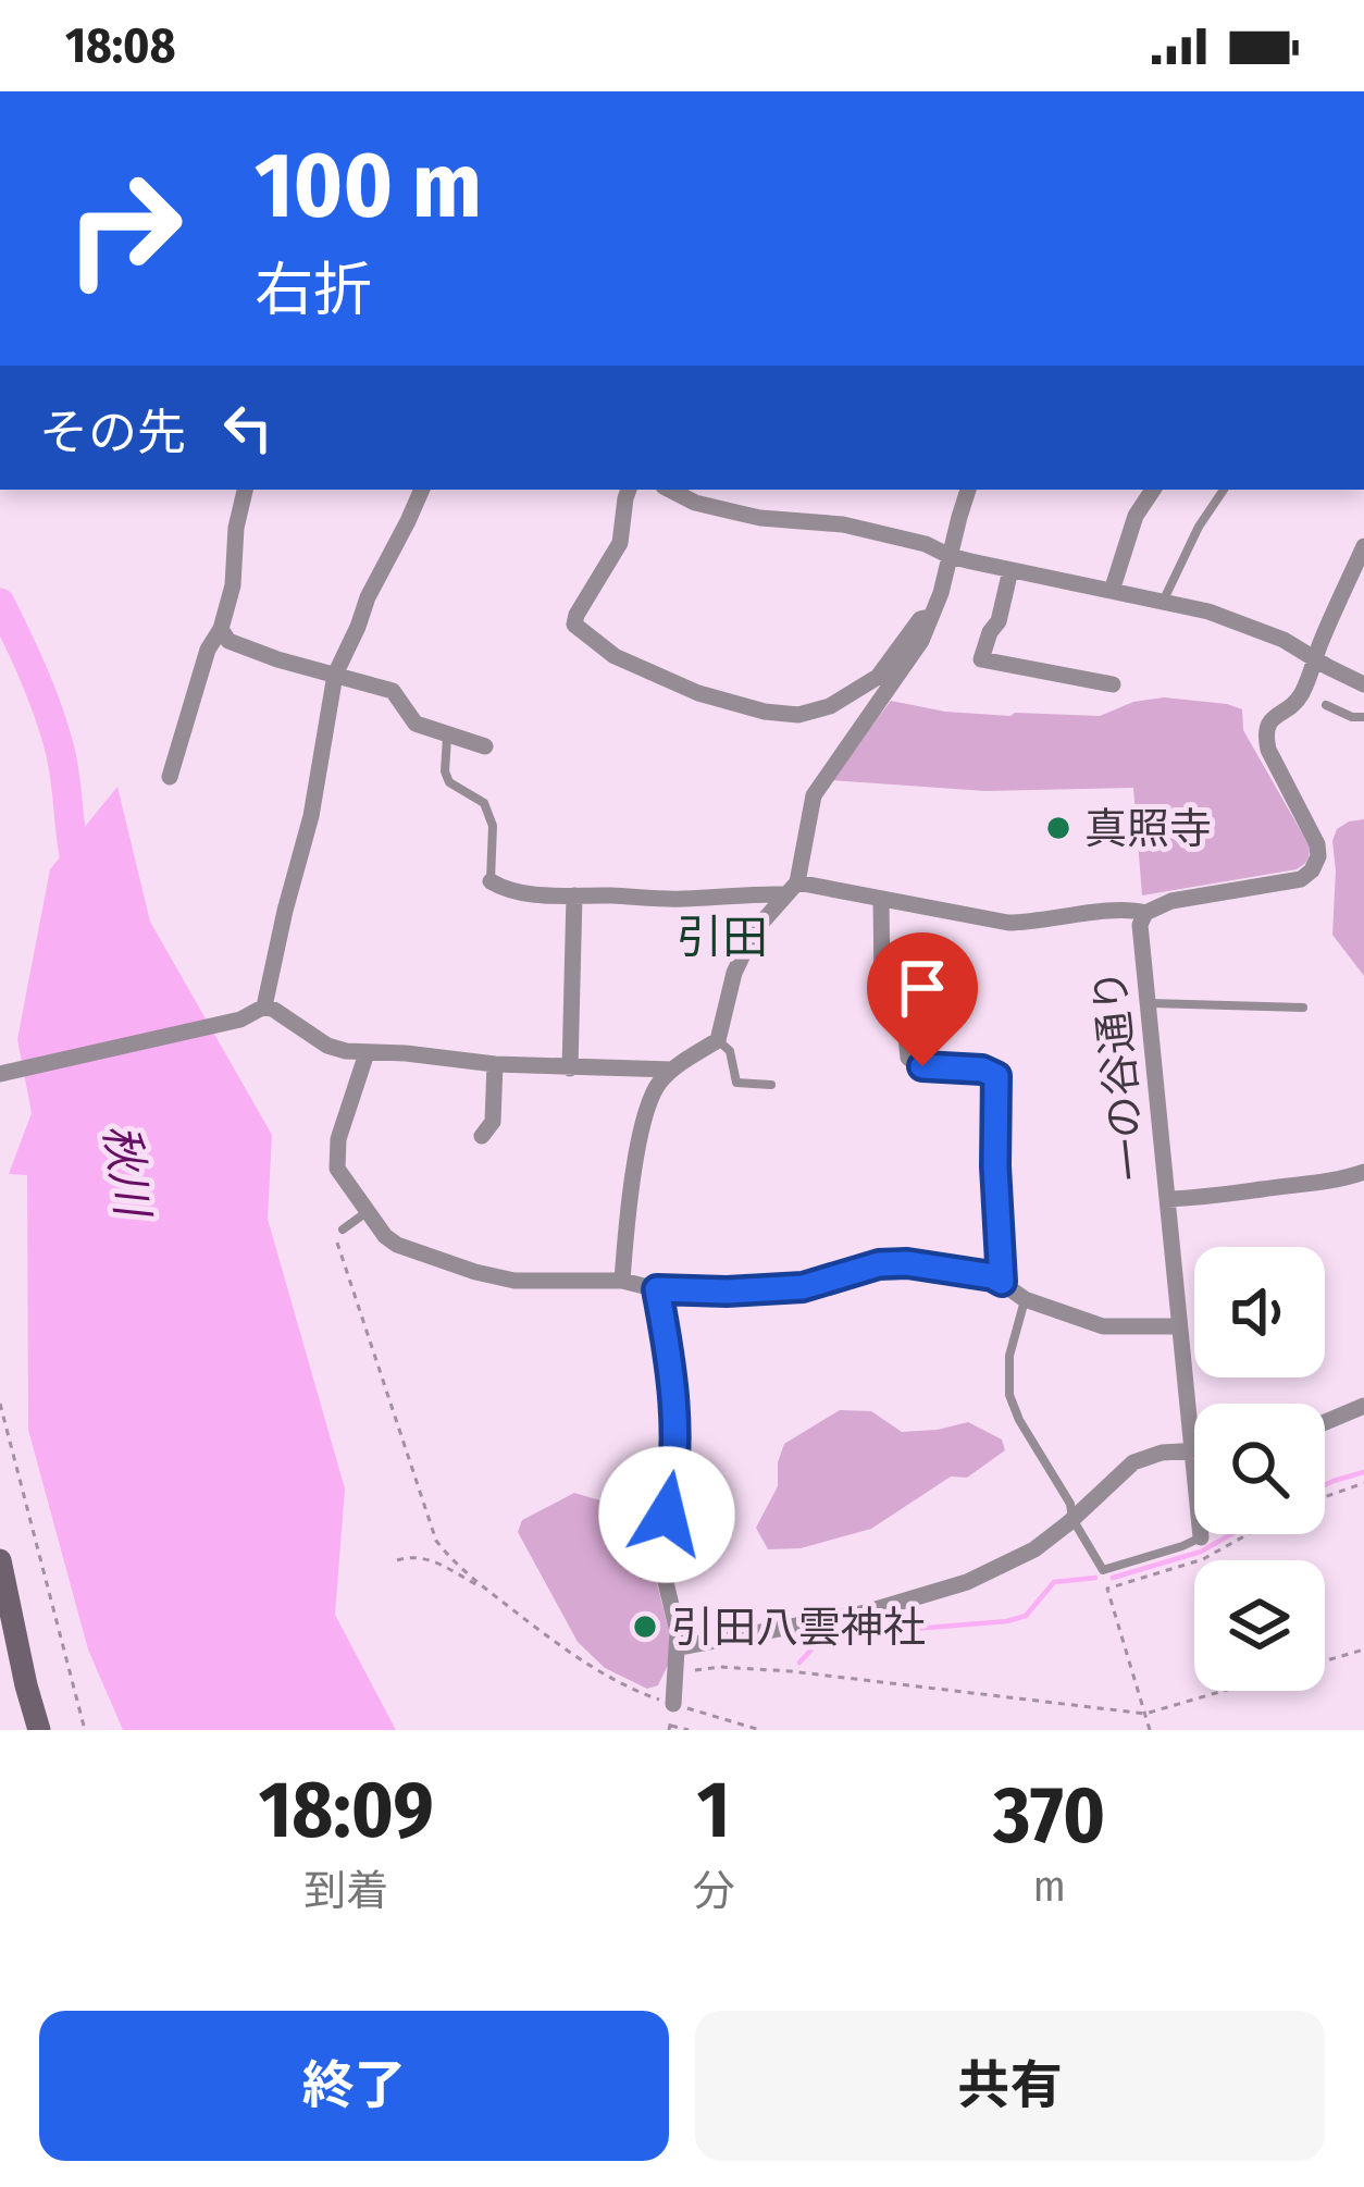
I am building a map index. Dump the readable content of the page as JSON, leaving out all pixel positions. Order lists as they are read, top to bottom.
{
  "streets": {
    "street": ["一の谷通り"]
  },
  "districts": ["引田"],
  "water": ["秋川"],
  "places": ["真照寺", "引田八雲神社"],
  "page": {
    "status": "18:08",
    "turn": ["100 m", "右折"],
    "then": "その先",
    "eta": [
      "18:09",
      "到着",
      "1",
      "分",
      "370",
      "m"
    ],
    "buttons": ["終了", "共有"]
  }
}
